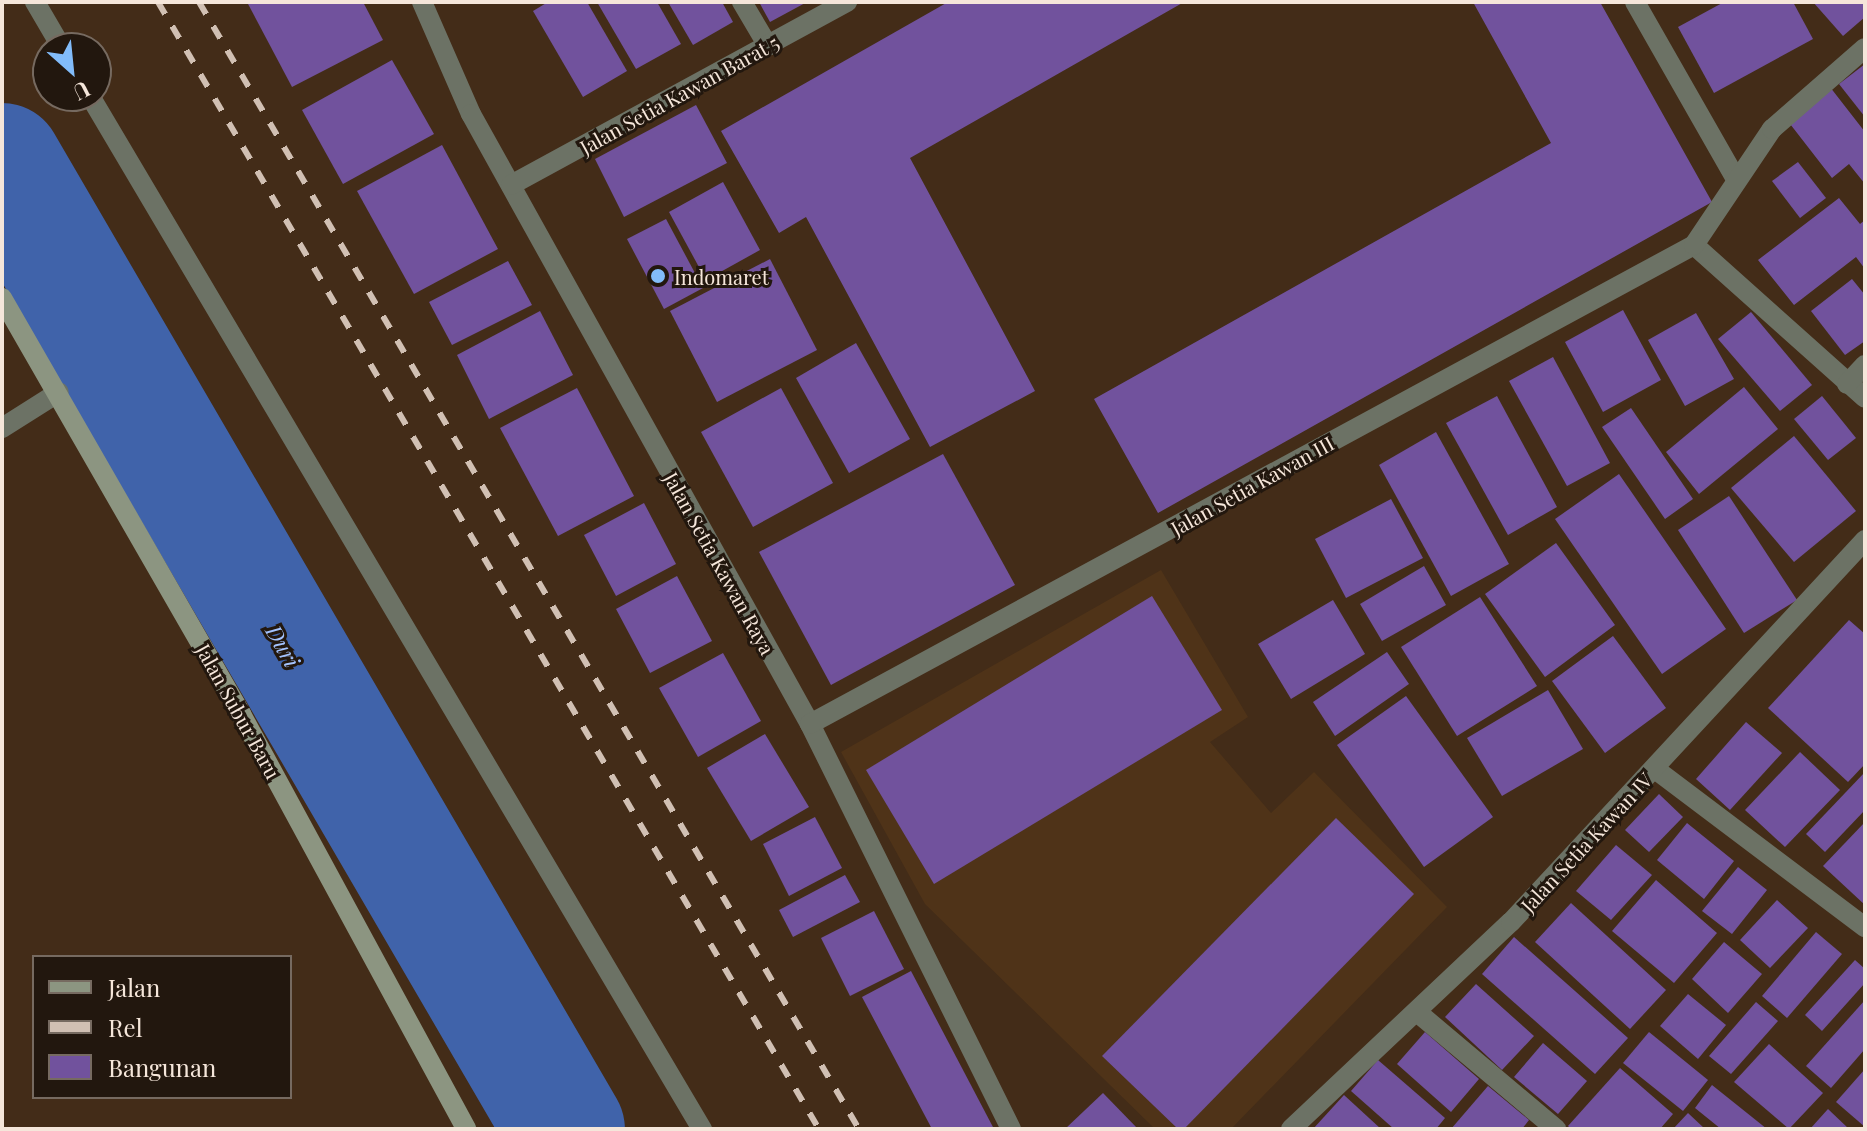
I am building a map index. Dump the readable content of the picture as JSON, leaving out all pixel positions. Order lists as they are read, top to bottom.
{
  "streets": {
    "street": [
      "Jalan Setia Kawan Barat 5",
      "Jalan Setia Kawan III",
      "Jalan Setia Kawan Raya",
      "Jalan Subur Baru",
      "Jalan Setia Kawan IV"
    ]
  },
  "crossings": [
    ["Jalan Setia Kawan Barat 5", "Jalan Setia Kawan Raya"],
    ["Jalan Setia Kawan III", "Jalan Setia Kawan Raya"]
  ],
  "water": ["Duri"],
  "places": ["Indomaret"],
  "legend": ["Jalan", "Rel", "Bangunan"],
  "north": "bottom right"
}
